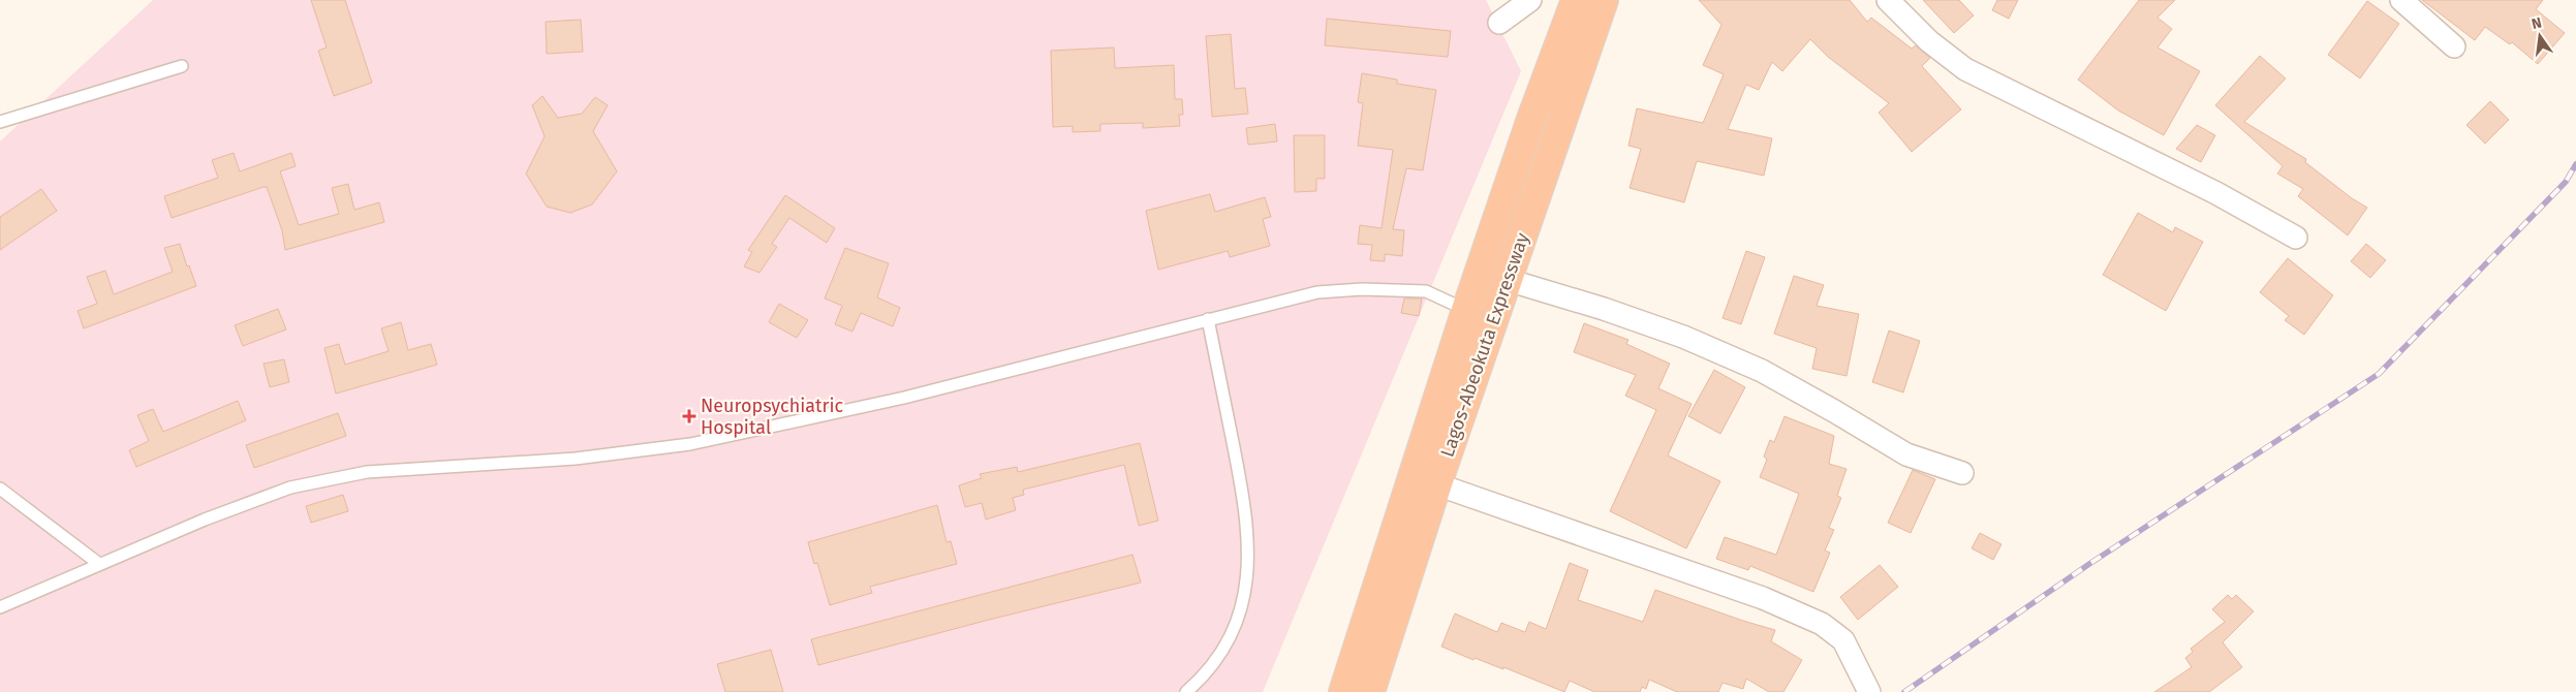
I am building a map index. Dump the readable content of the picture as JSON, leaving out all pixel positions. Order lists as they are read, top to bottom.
{
  "streets": {
    "highway": ["Lagos-Abeokuta Expressway"]
  },
  "places": {
    "health": ["Neuropsychiatric Hospital"]
  },
  "north": "top"
}
